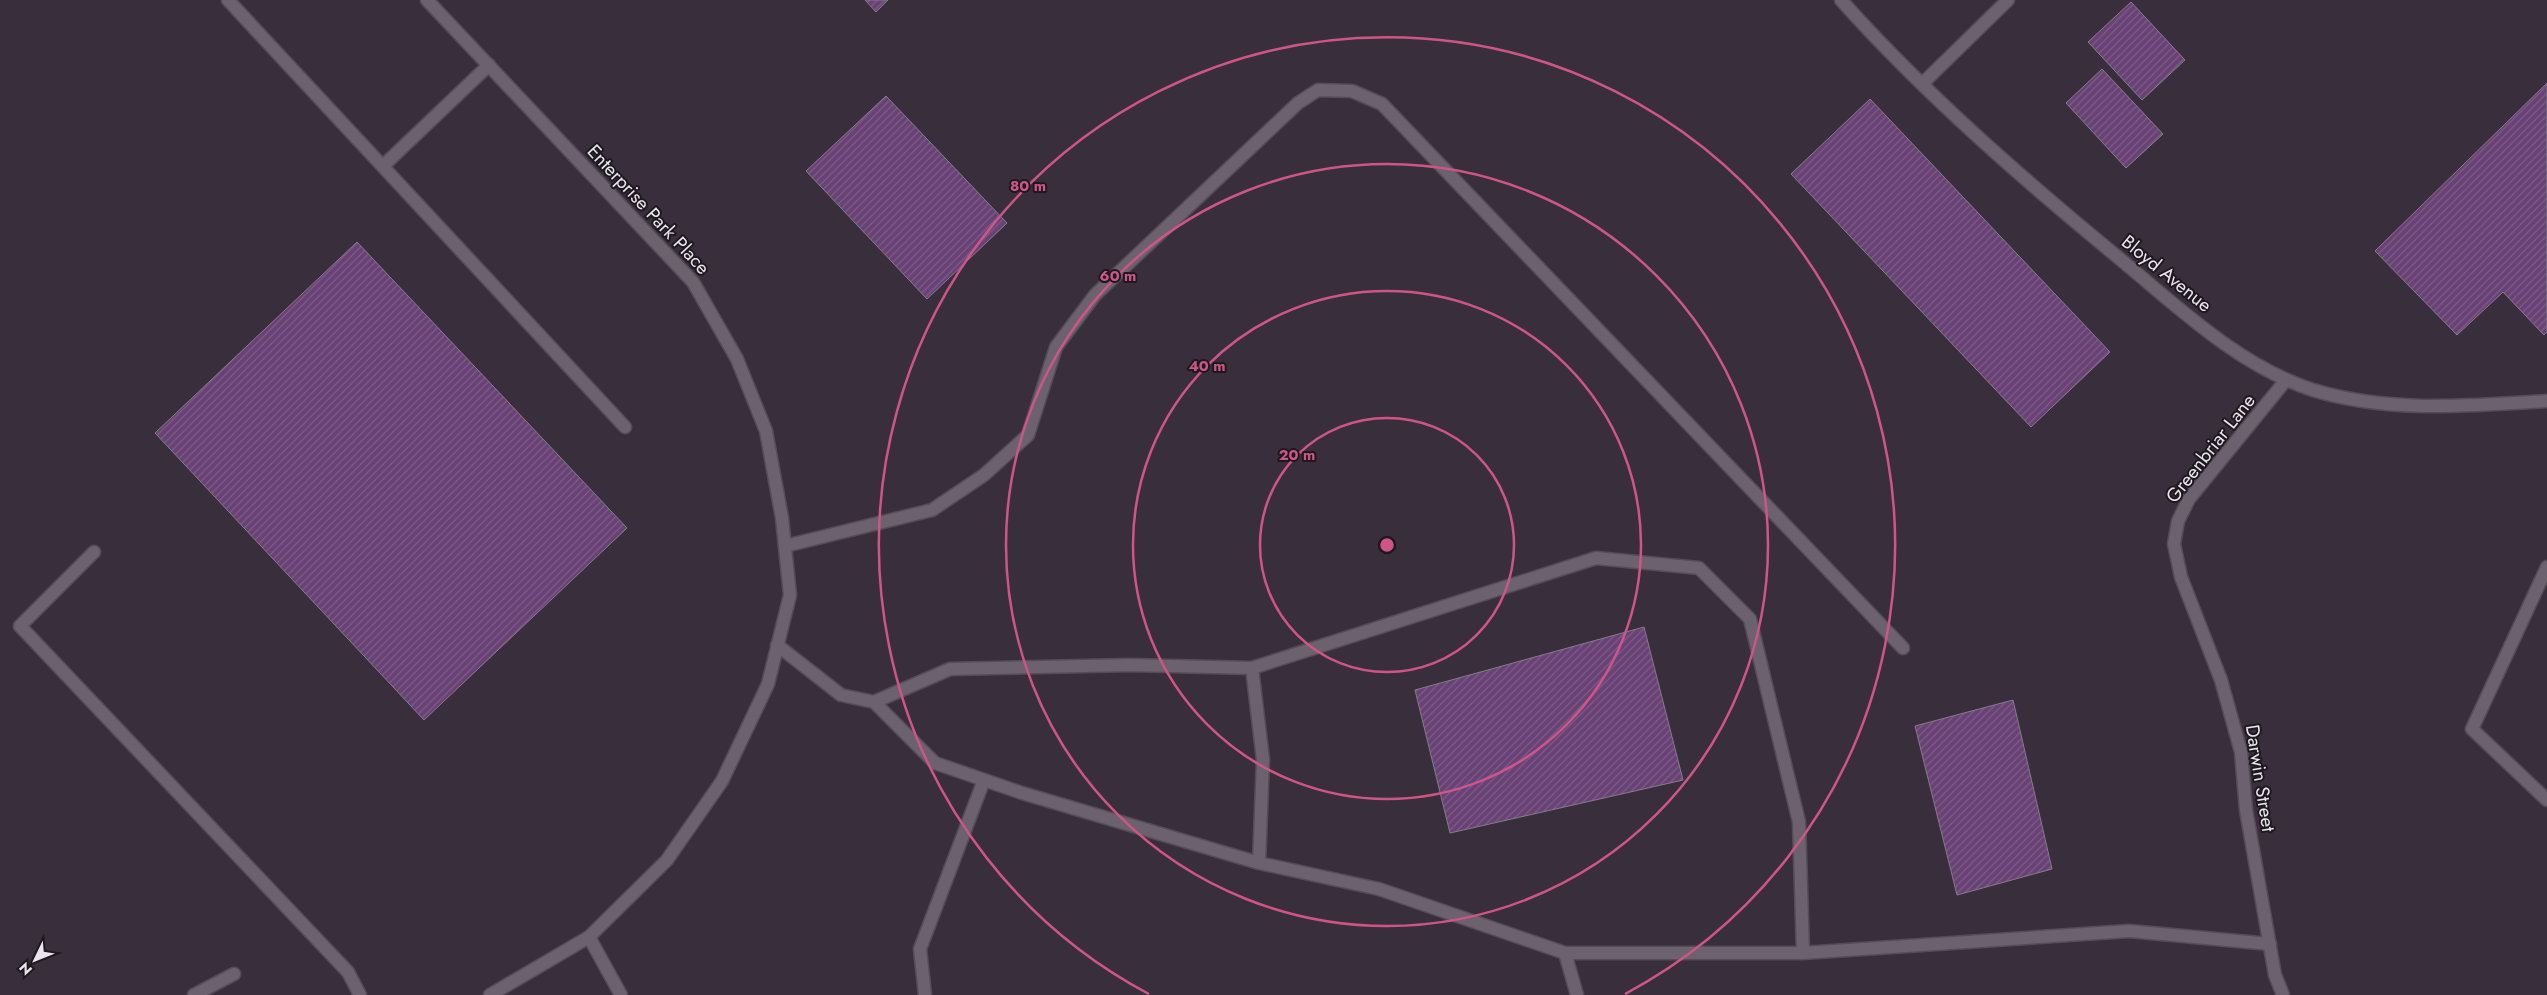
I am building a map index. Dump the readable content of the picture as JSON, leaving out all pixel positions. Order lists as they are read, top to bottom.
{
  "streets": {
    "street": [
      "Enterprise Park Place",
      "Bloyd Avenue",
      "Greenbriar Lane",
      "Darwin Street"
    ]
  },
  "crossings": [
    ["Bloyd Avenue", "Greenbriar Lane"],
    ["Greenbriar Lane", "Darwin Street"]
  ],
  "north": "bottom left",
  "rings": [
    "80 m",
    "60 m",
    "40 m",
    "20 m"
  ]
}
